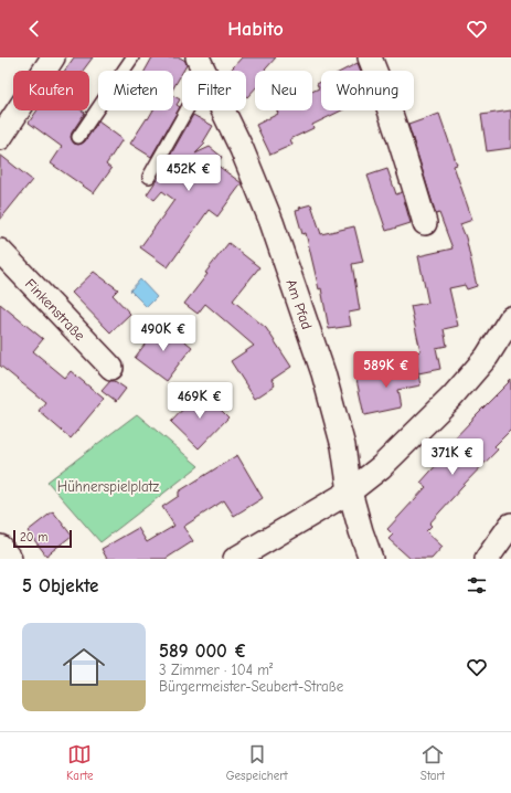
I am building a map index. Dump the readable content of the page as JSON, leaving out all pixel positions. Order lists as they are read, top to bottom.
{
  "streets": {
    "street": ["Am Pfad", "Finkenstraße"]
  },
  "parks": ["Hühnerspielplatz"],
  "scale_bar": "20 m",
  "page": {
    "header": "Habito",
    "chip": [
      "Kaufen",
      "Mieten",
      "Filter",
      "Neu",
      "Wohnung"
    ],
    "price": [
      "452K €",
      "490K €",
      "589K €",
      "469K €",
      "371K €"
    ],
    "scale": "20 m",
    "heading": "5 Objekte",
    "list": [
      {
        "name": "589 000 €",
        "note": "3 Zimmer · 104 m² · Bürgermeister-Seubert-Straße"
      }
    ],
    "tabs": ["Karte", "Gespeichert", "Start"]
  }
}
